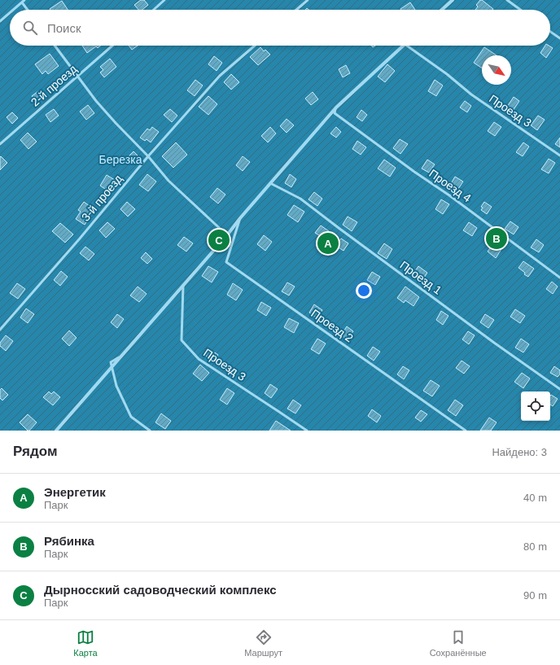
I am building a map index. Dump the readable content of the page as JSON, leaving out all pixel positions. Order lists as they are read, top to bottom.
{
  "streets": {
    "lane": [
      "2-й проезд",
      "Проезд 3",
      "Проезд 4",
      "3-й проезд",
      "Проезд 1",
      "Проезд 2"
    ]
  },
  "parks": ["Березка"],
  "north": "bottom right",
  "page": {
    "search": "Поиск",
    "pins": ["B", "C", "A"],
    "heading": ["Рядом", "Найдено: 3"],
    "list": [
      {
        "mark": "A",
        "name": "Энергетик",
        "note": "Парк",
        "value": "40 m"
      },
      {
        "mark": "B",
        "name": "Рябинка",
        "note": "Парк",
        "value": "80 m"
      },
      {
        "mark": "C",
        "name": "Дырносский садоводческий комплекс",
        "note": "Парк",
        "value": "90 m"
      }
    ],
    "nav": ["Карта", "Маршрут", "Сохранённые"]
  }
}
